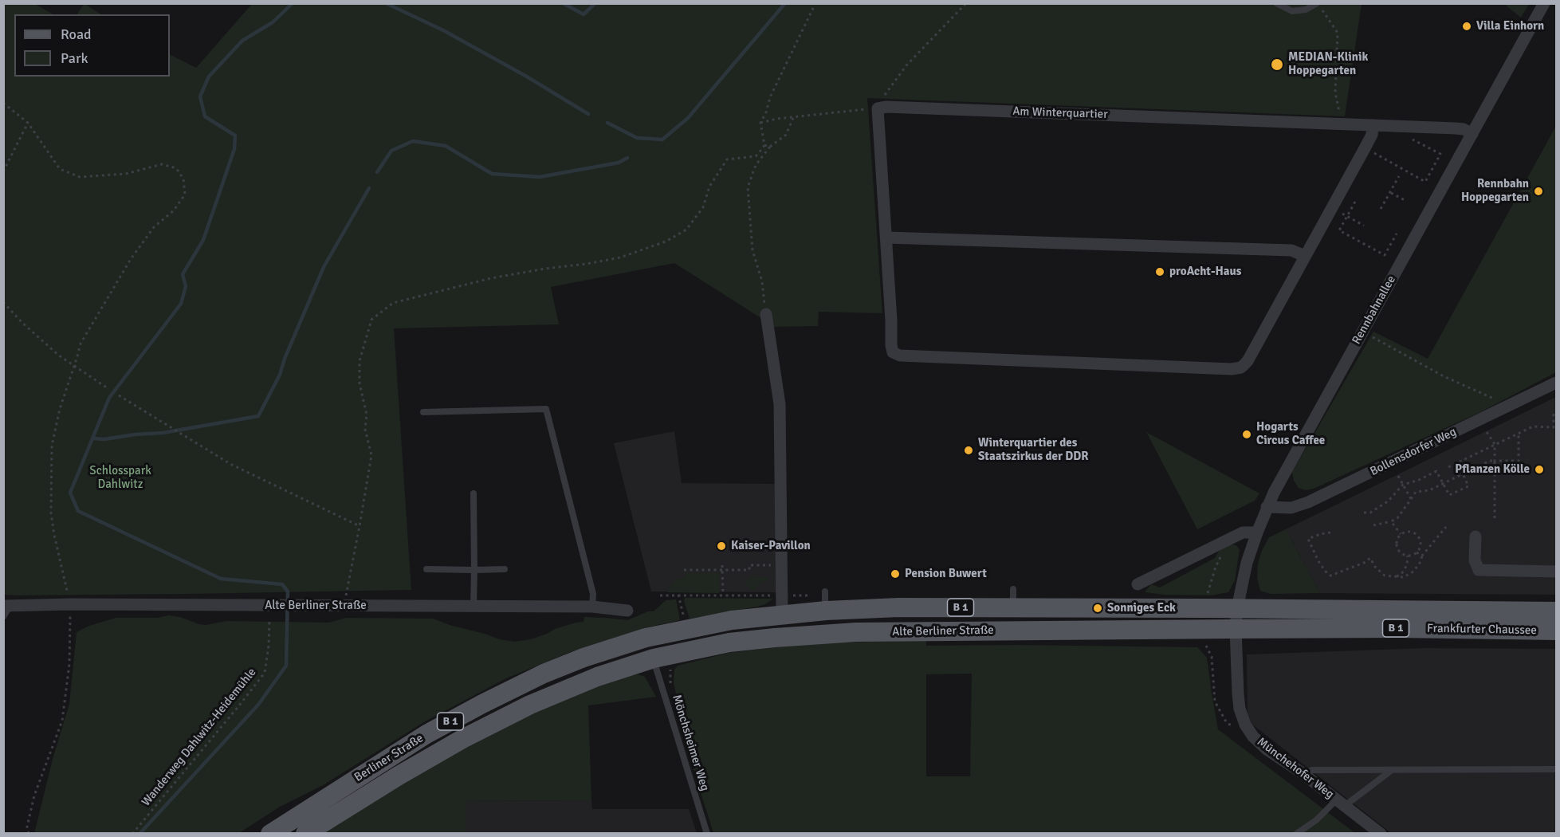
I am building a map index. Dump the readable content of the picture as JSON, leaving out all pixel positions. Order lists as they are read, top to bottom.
{
  "streets": {
    "main road": [
      "Alte Berliner Straße",
      "B 1",
      "Frankfurter Chaussee",
      "Berliner Straße"
    ],
    "street": [
      "Am Winterquartier",
      "Rennbahnallee",
      "Bollensdorfer Weg",
      "Münchehofer Weg"
    ],
    "lane": ["Mönchsheimer Weg"],
    "path": ["Wanderweg Dahlwitz-Heidemühle"]
  },
  "crossings": [
    ["Am Winterquartier", "Rennbahnallee"],
    ["Rennbahnallee", "Bollensdorfer Weg"],
    ["Rennbahnallee", "Alte Berliner Straße"],
    ["Rennbahnallee", "Frankfurter Chaussee"],
    ["Rennbahnallee", "Münchehofer Weg"],
    ["Alte Berliner Straße", "Frankfurter Chaussee"],
    ["Alte Berliner Straße", "Mönchsheimer Weg"],
    ["Alte Berliner Straße", "Berliner Straße"],
    ["Alte Berliner Straße", "Münchehofer Weg"],
    ["Frankfurter Chaussee", "Münchehofer Weg"],
    ["Mönchsheimer Weg", "Berliner Straße"]
  ],
  "parks": ["Schlosspark Dahlwitz"],
  "places": [
    "Villa Einhorn",
    "MEDIAN-Klinik Hoppegarten",
    "Rennbahn Hoppegarten",
    "proAcht-Haus",
    "Hogarts Circus Caffee",
    "Winterquartier des Staatszirkus der DDR",
    "Pflanzen Kölle",
    "Kaiser-Pavillon",
    "Pension Buwert",
    "Sonniges Eck"
  ],
  "legend": ["Road", "Park"]
}
